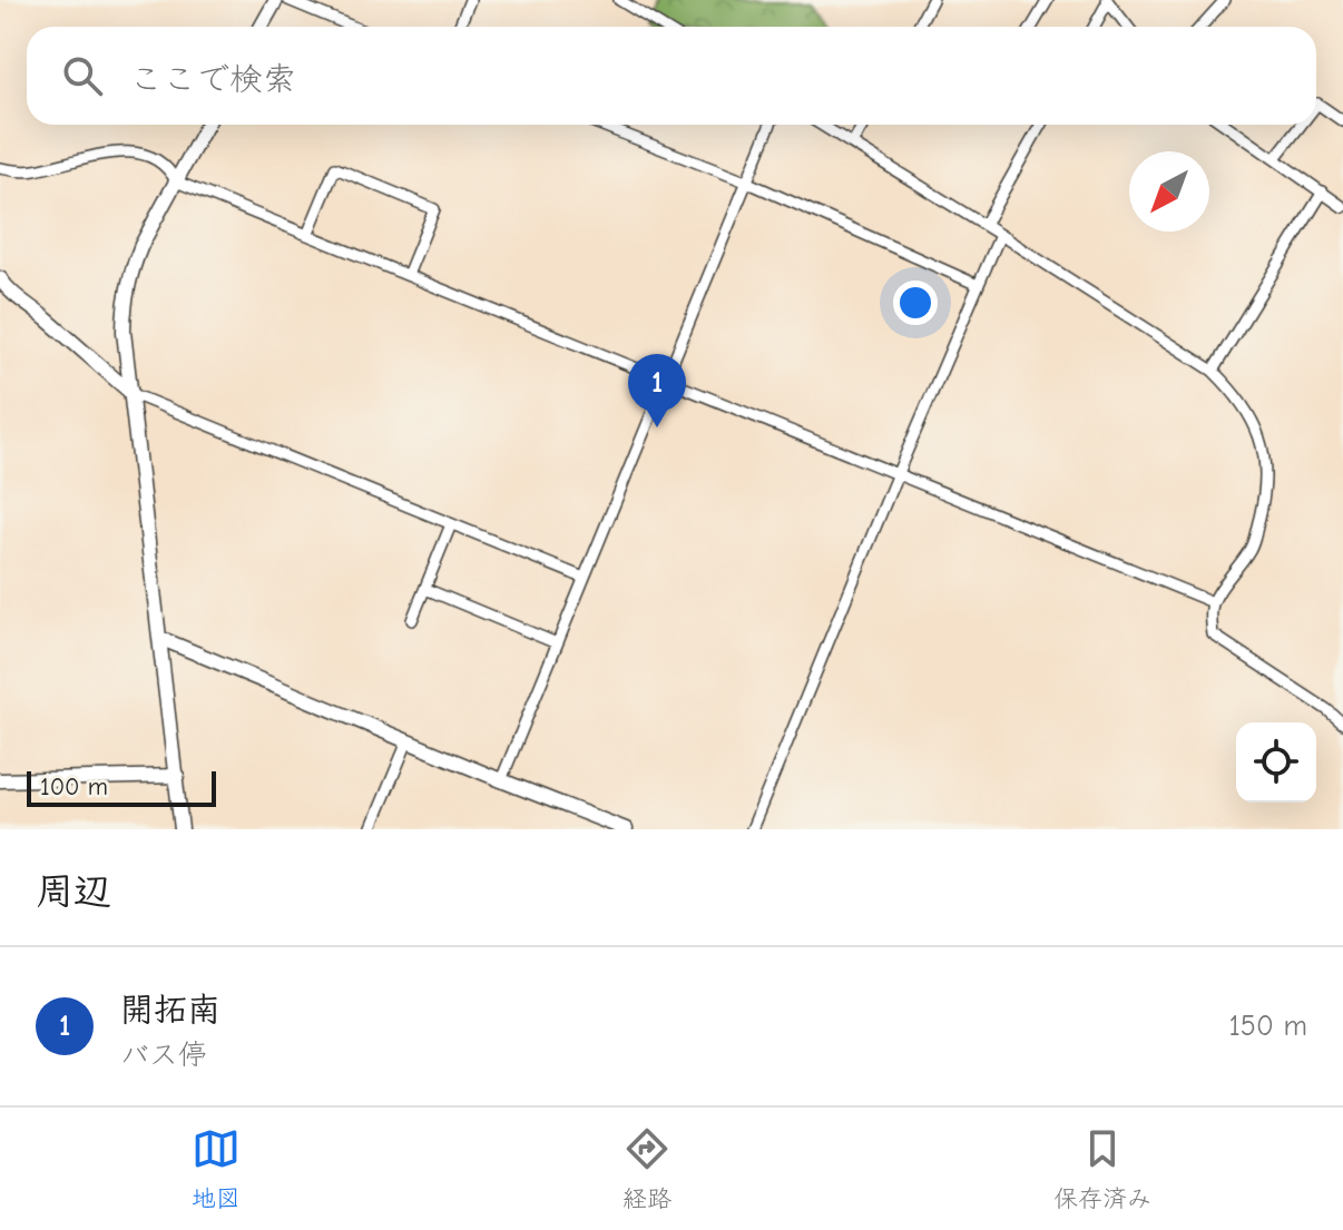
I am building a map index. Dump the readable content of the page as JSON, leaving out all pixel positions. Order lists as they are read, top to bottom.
{
  "scale_bar": "100 m",
  "north": "bottom left",
  "page": {
    "search": "ここで検索",
    "pins": "1",
    "scale": "100 m",
    "heading": "周辺",
    "list": [
      {
        "mark": "1",
        "name": "開拓南",
        "note": "バス停",
        "value": "150 m"
      }
    ],
    "nav": ["地図", "経路", "保存済み"]
  }
}
